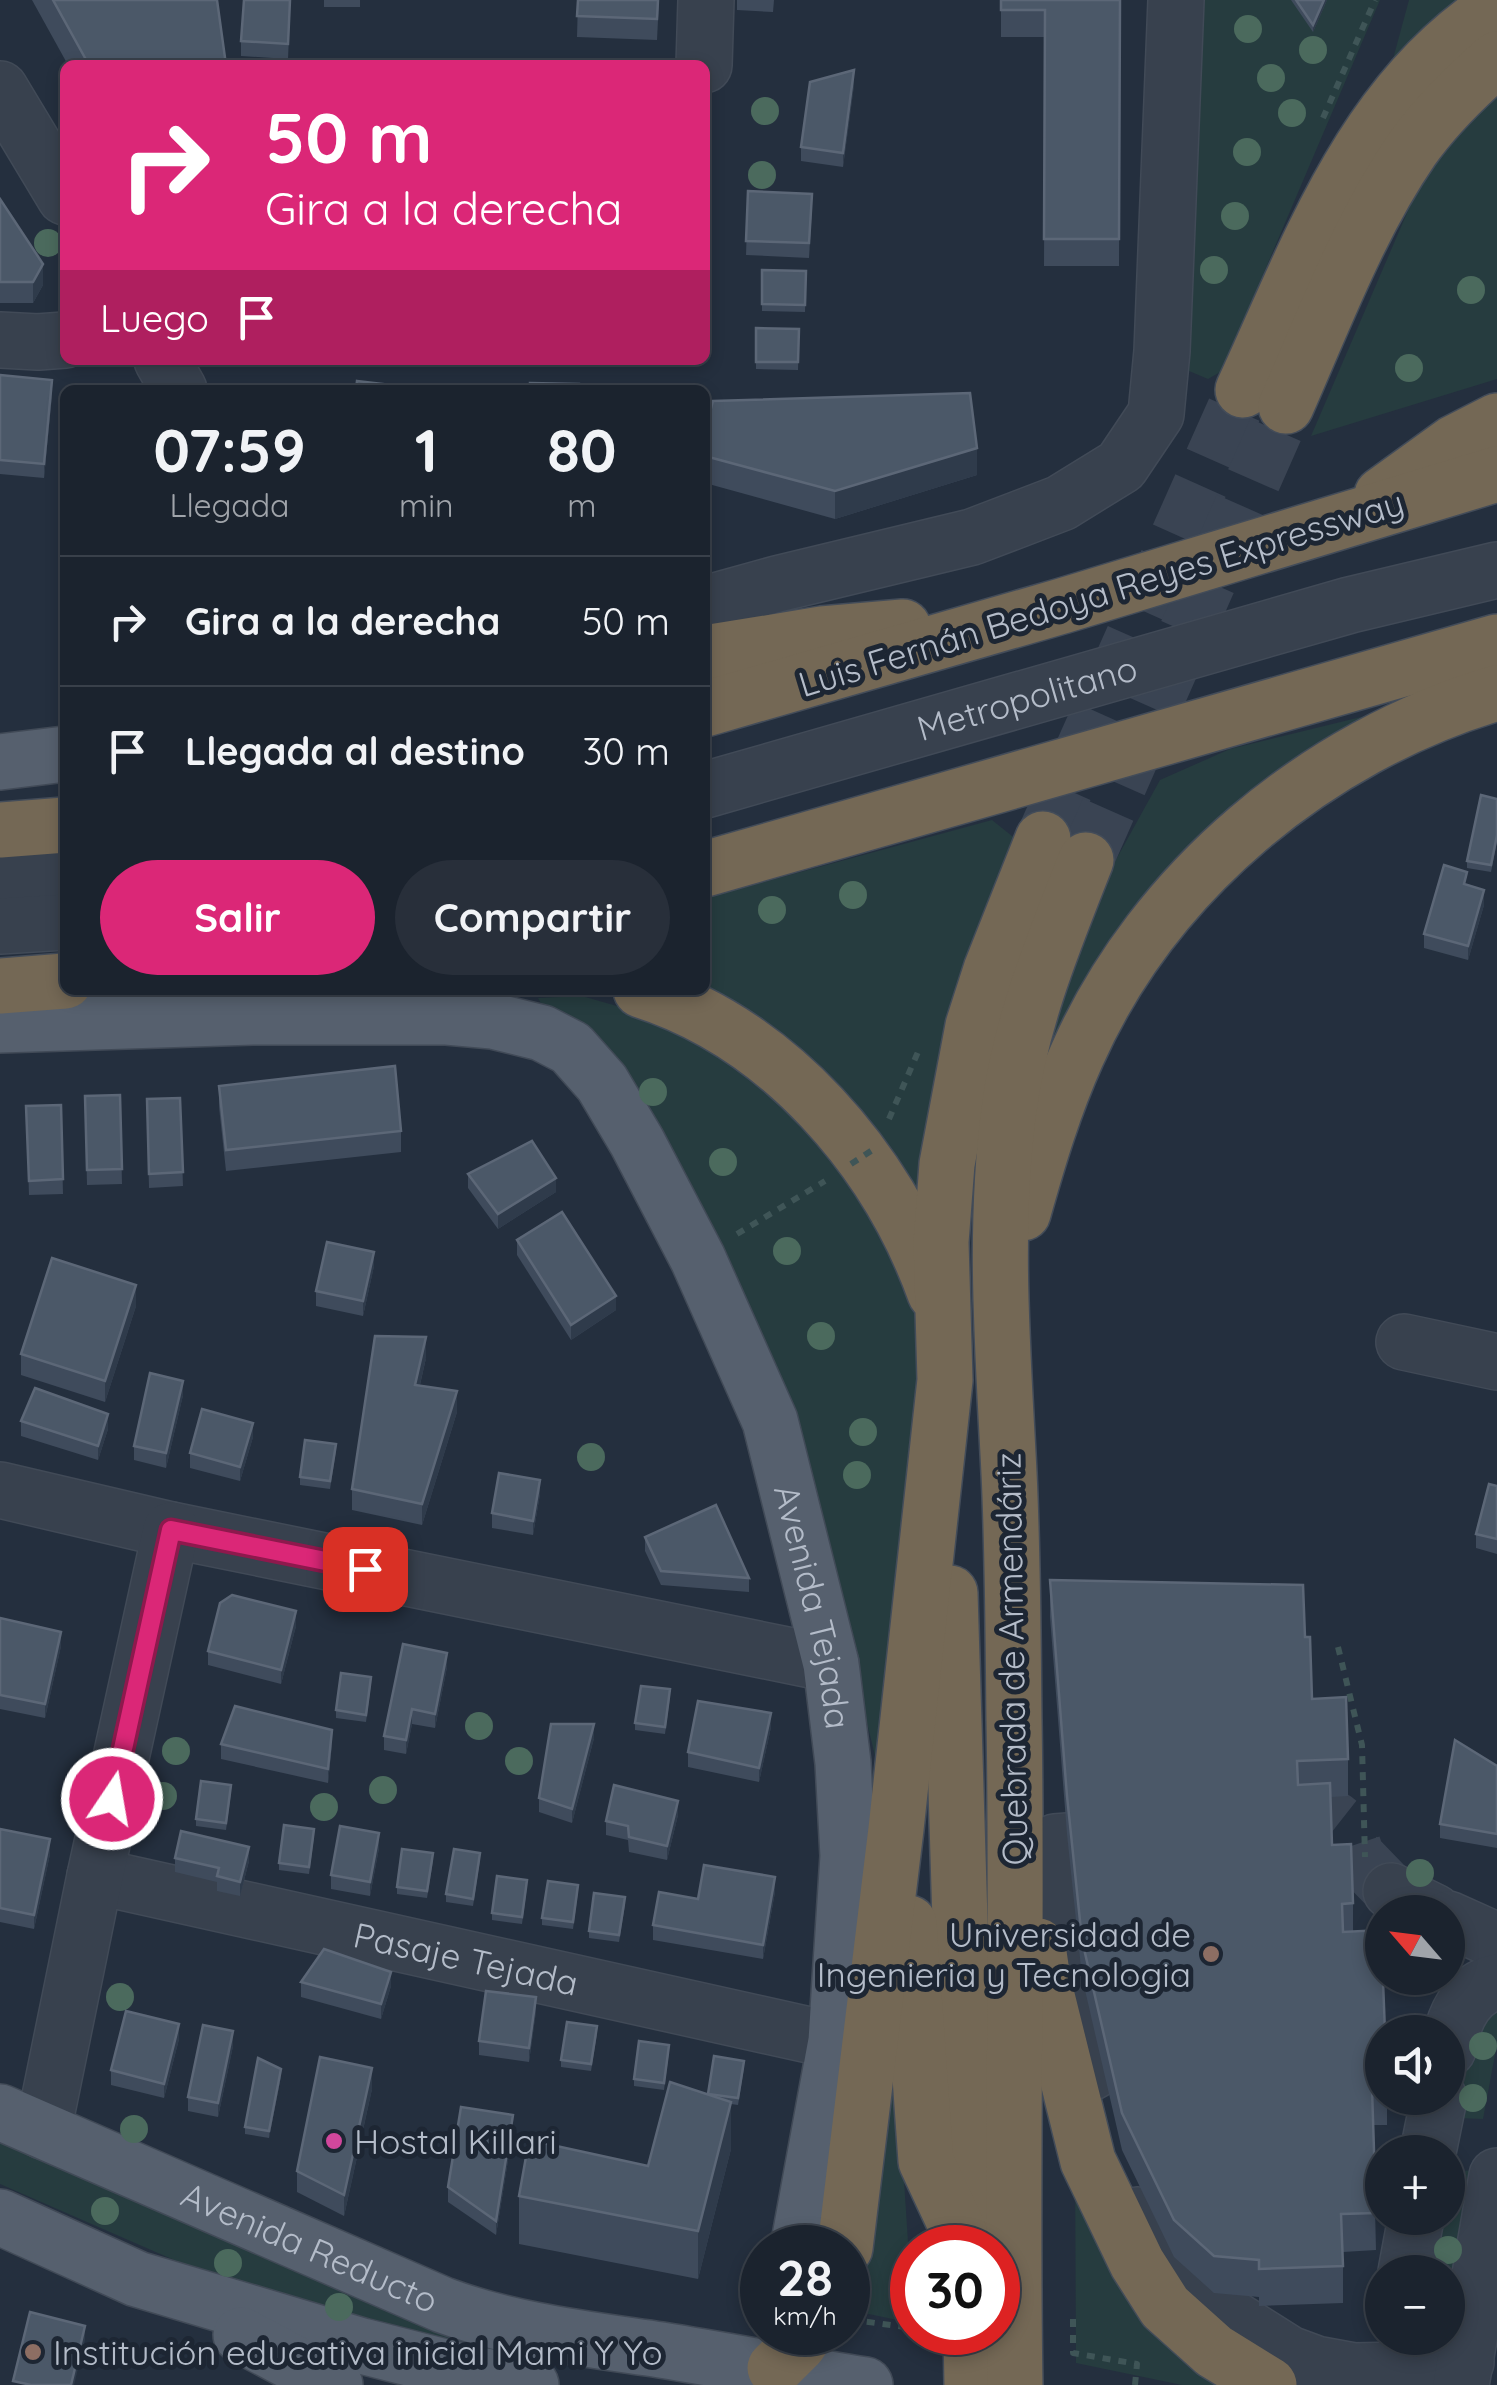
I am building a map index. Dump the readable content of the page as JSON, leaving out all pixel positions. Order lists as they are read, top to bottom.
{
  "streets": {
    "highway": ["Luis Fernán Bedoya Reyes Expressway", "Quebrada de Armendáriz"],
    "main road": ["Avenida Tejada", "Avenida Reducto"],
    "street": ["Metropolitano", "Pasaje Tejada"]
  },
  "crossings": [
    ["Avenida Tejada", "Pasaje Tejada"]
  ],
  "places": ["Universidad de Ingenieria y Tecnologia", "Hostal Killari", "Institución educativa inicial Mami Y Yo"],
  "north": "top left",
  "page": {
    "turn": ["50 m", "Gira a la derecha"],
    "then": "Luego",
    "eta": [
      "07:59",
      "Llegada",
      "1",
      "min",
      "80",
      "m"
    ],
    "list": [
      {
        "name": "Gira a la derecha",
        "value": "50 m"
      },
      {
        "name": "Llegada al destino",
        "value": "30 m"
      }
    ],
    "buttons": ["Salir", "Compartir"],
    "map_buttons": ["+", "−"],
    "speed": "28 km/h",
    "limit": "30"
  }
}
